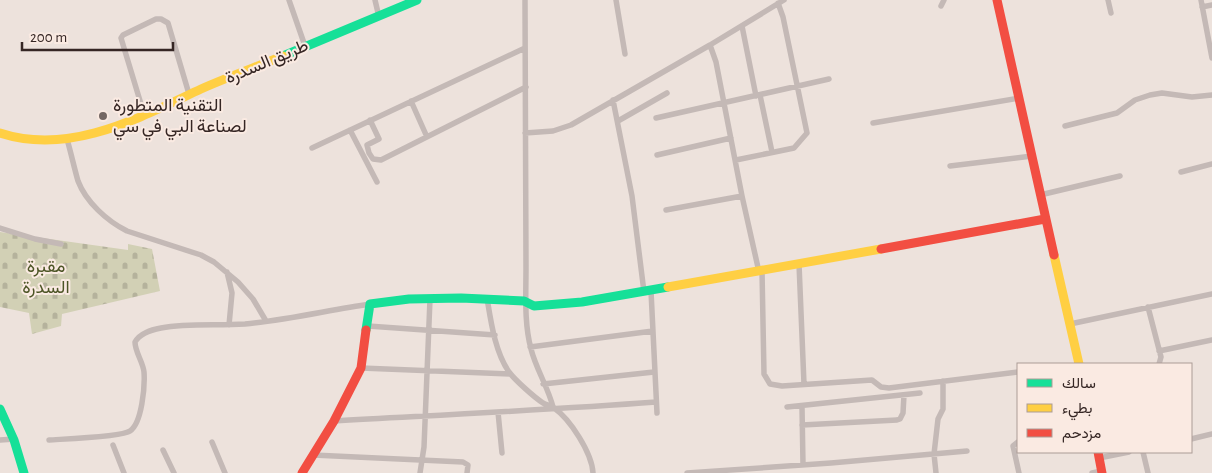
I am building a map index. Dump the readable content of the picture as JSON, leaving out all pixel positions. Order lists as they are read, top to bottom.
{
  "streets": {
    "street": ["طريق السدرة"]
  },
  "parks": ["مقبرة السدرة"],
  "places": ["التقنية المتطورة لصناعة البي في سي"],
  "legend": ["سالك", "بطيء", "مزدحم"],
  "scale_bar": "200 m"
}
